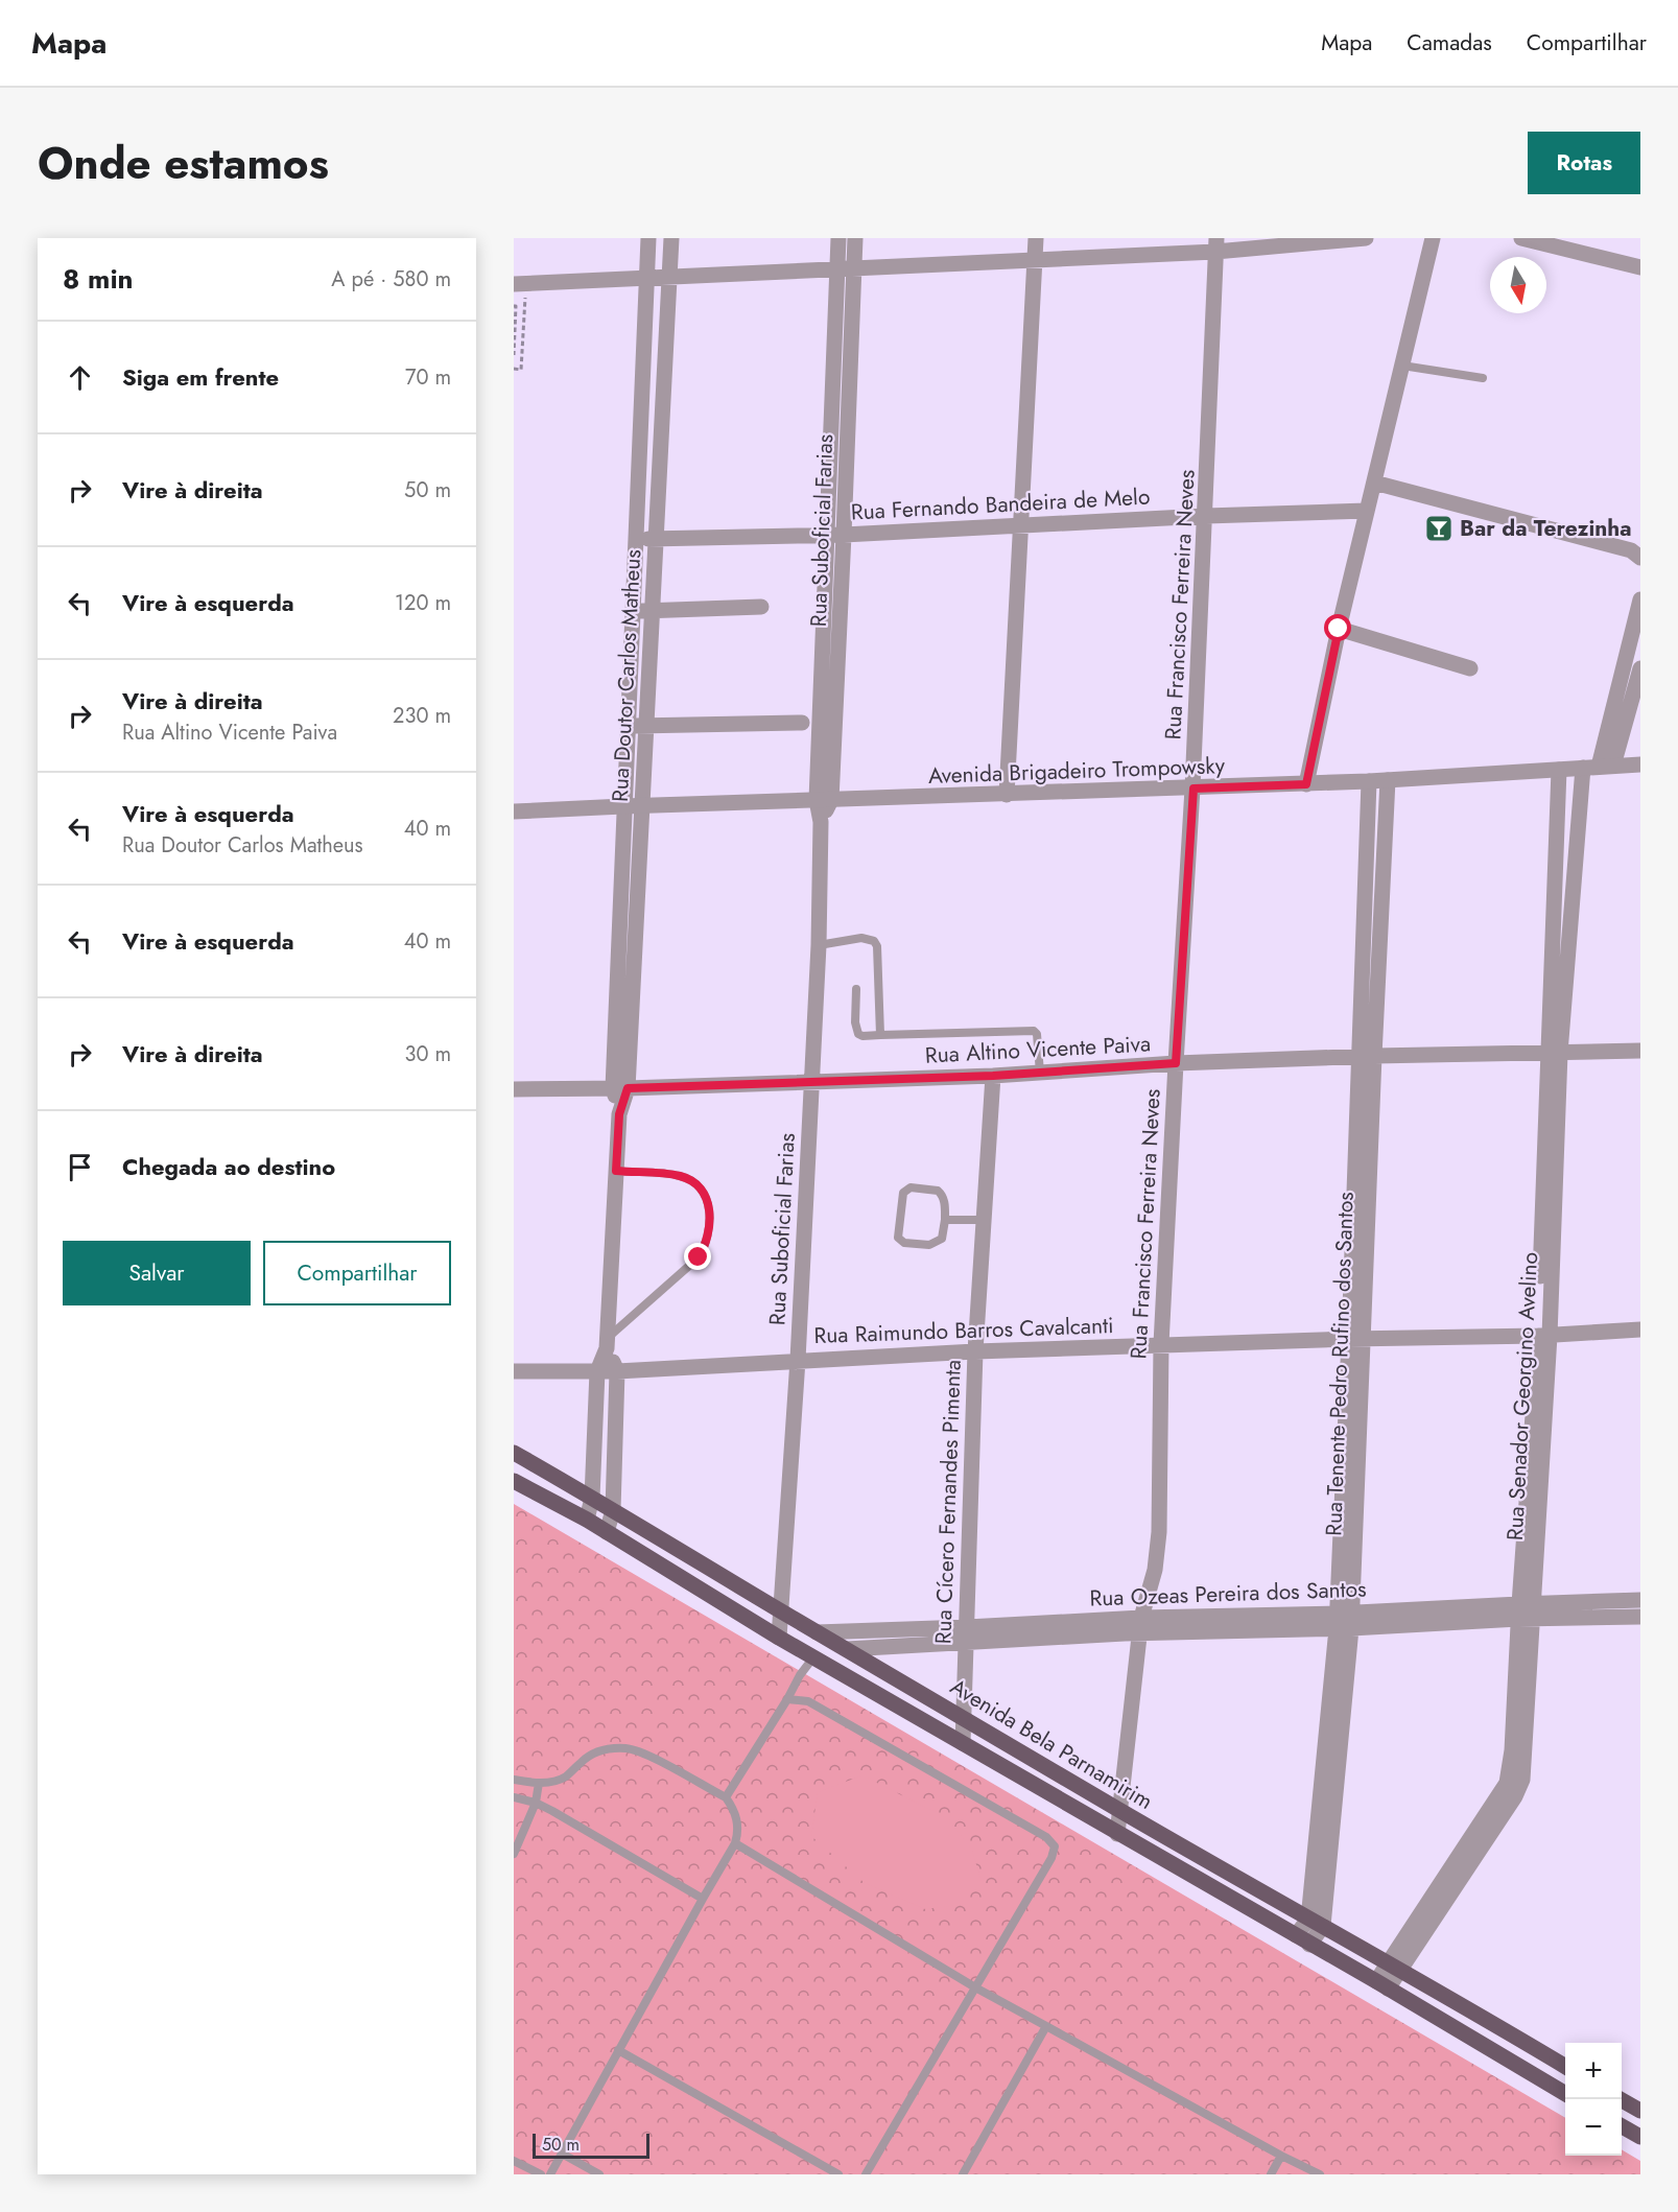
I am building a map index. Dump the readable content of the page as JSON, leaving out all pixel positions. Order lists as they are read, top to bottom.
{
  "streets": {
    "main road": ["Avenida Bela Parnamirim"],
    "street": [
      "Rua Fernando Bandeira de Melo",
      "Rua Suboficial Farias",
      "Rua Francisco Ferreira Neves",
      "Rua Doutor Carlos Matheus",
      "Avenida Brigadeiro Trompowsky",
      "Rua Altino Vicente Paiva",
      "Rua Raimundo Barros Cavalcanti",
      "Rua Tenente Pedro Rufino dos Santos",
      "Rua Senador Georgino Avelino",
      "Rua Cícero Fernandes Pimenta",
      "Rua Ozeas Pereira dos Santos"
    ]
  },
  "crossings": [
    ["Rua Fernando Bandeira de Melo", "Rua Suboficial Farias"],
    ["Rua Fernando Bandeira de Melo", "Rua Francisco Ferreira Neves"],
    ["Rua Fernando Bandeira de Melo", "Rua Doutor Carlos Matheus"],
    ["Rua Suboficial Farias", "Avenida Brigadeiro Trompowsky"],
    ["Rua Suboficial Farias", "Rua Altino Vicente Paiva"],
    ["Rua Suboficial Farias", "Rua Raimundo Barros Cavalcanti"],
    ["Rua Suboficial Farias", "Avenida Bela Parnamirim"],
    ["Rua Francisco Ferreira Neves", "Avenida Brigadeiro Trompowsky"],
    ["Rua Francisco Ferreira Neves", "Rua Altino Vicente Paiva"],
    ["Rua Francisco Ferreira Neves", "Rua Raimundo Barros Cavalcanti"],
    ["Rua Francisco Ferreira Neves", "Rua Ozeas Pereira dos Santos"],
    ["Rua Francisco Ferreira Neves", "Avenida Bela Parnamirim"],
    ["Rua Doutor Carlos Matheus", "Avenida Brigadeiro Trompowsky"],
    ["Rua Doutor Carlos Matheus", "Rua Altino Vicente Paiva"],
    ["Rua Doutor Carlos Matheus", "Rua Raimundo Barros Cavalcanti"],
    ["Rua Doutor Carlos Matheus", "Avenida Bela Parnamirim"],
    ["Avenida Brigadeiro Trompowsky", "Rua Tenente Pedro Rufino dos Santos"],
    ["Avenida Brigadeiro Trompowsky", "Rua Senador Georgino Avelino"],
    ["Rua Altino Vicente Paiva", "Rua Tenente Pedro Rufino dos Santos"],
    ["Rua Altino Vicente Paiva", "Rua Senador Georgino Avelino"],
    ["Rua Altino Vicente Paiva", "Rua Cícero Fernandes Pimenta"],
    ["Rua Raimundo Barros Cavalcanti", "Rua Tenente Pedro Rufino dos Santos"],
    ["Rua Raimundo Barros Cavalcanti", "Rua Senador Georgino Avelino"],
    ["Rua Raimundo Barros Cavalcanti", "Rua Cícero Fernandes Pimenta"],
    ["Rua Tenente Pedro Rufino dos Santos", "Rua Ozeas Pereira dos Santos"],
    ["Rua Tenente Pedro Rufino dos Santos", "Avenida Bela Parnamirim"],
    ["Rua Senador Georgino Avelino", "Rua Ozeas Pereira dos Santos"],
    ["Rua Senador Georgino Avelino", "Avenida Bela Parnamirim"],
    ["Rua Cícero Fernandes Pimenta", "Rua Ozeas Pereira dos Santos"],
    ["Rua Cícero Fernandes Pimenta", "Avenida Bela Parnamirim"],
    ["Rua Ozeas Pereira dos Santos", "Avenida Bela Parnamirim"]
  ],
  "places": {
    "bar": ["Bar da Terezinha"]
  },
  "scale_bar": "50 m",
  "north": "bottom",
  "page": {
    "header": "Mapa",
    "nav": ["Mapa", "Camadas", "Compartilhar"],
    "title": "Onde estamos",
    "buttons": [
      "Rotas",
      ["Salvar", "Compartilhar"]
    ],
    "heading": ["8 min", "A pé · 580 m"],
    "list": [
      ["Siga em frente", "70 m"],
      ["Vire à direita", "50 m"],
      ["Vire à esquerda", "120 m"],
      ["Vire à direita", "Rua Altino Vicente Paiva", "230 m"],
      ["Vire à esquerda", "Rua Doutor Carlos Matheus", "40 m"],
      ["Vire à esquerda", "40 m"],
      ["Vire à direita", "30 m"],
      "Chegada ao destino"
    ],
    "map_buttons": ["+", "−"],
    "scale": "50 m"
  }
}
